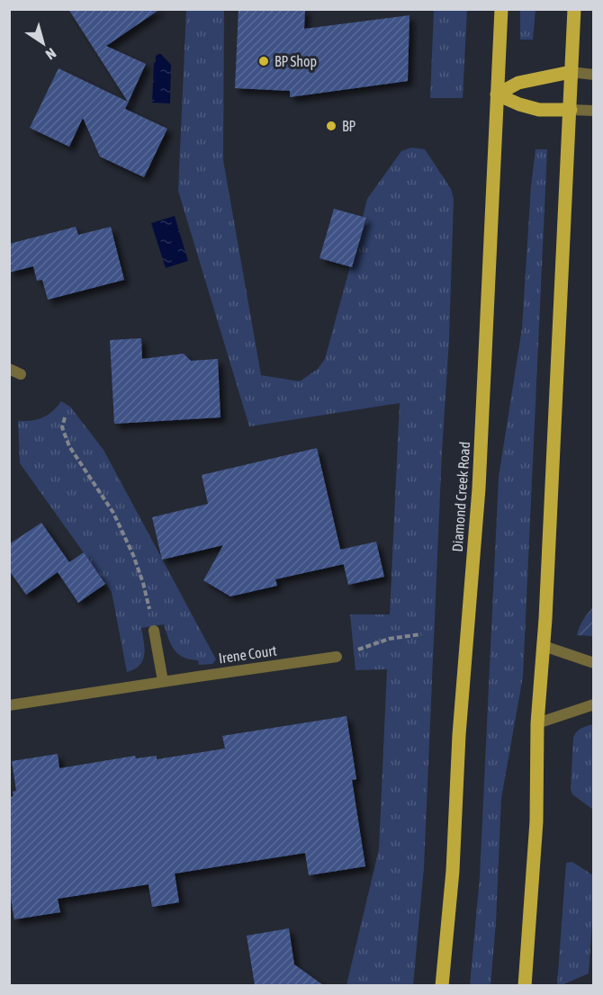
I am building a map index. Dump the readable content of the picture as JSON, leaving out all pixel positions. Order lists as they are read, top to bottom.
{
  "streets": {
    "main road": ["Diamond Creek Road"],
    "street": ["Irene Court"]
  },
  "places": ["BP Shop", "BP"],
  "north": "bottom right"
}
